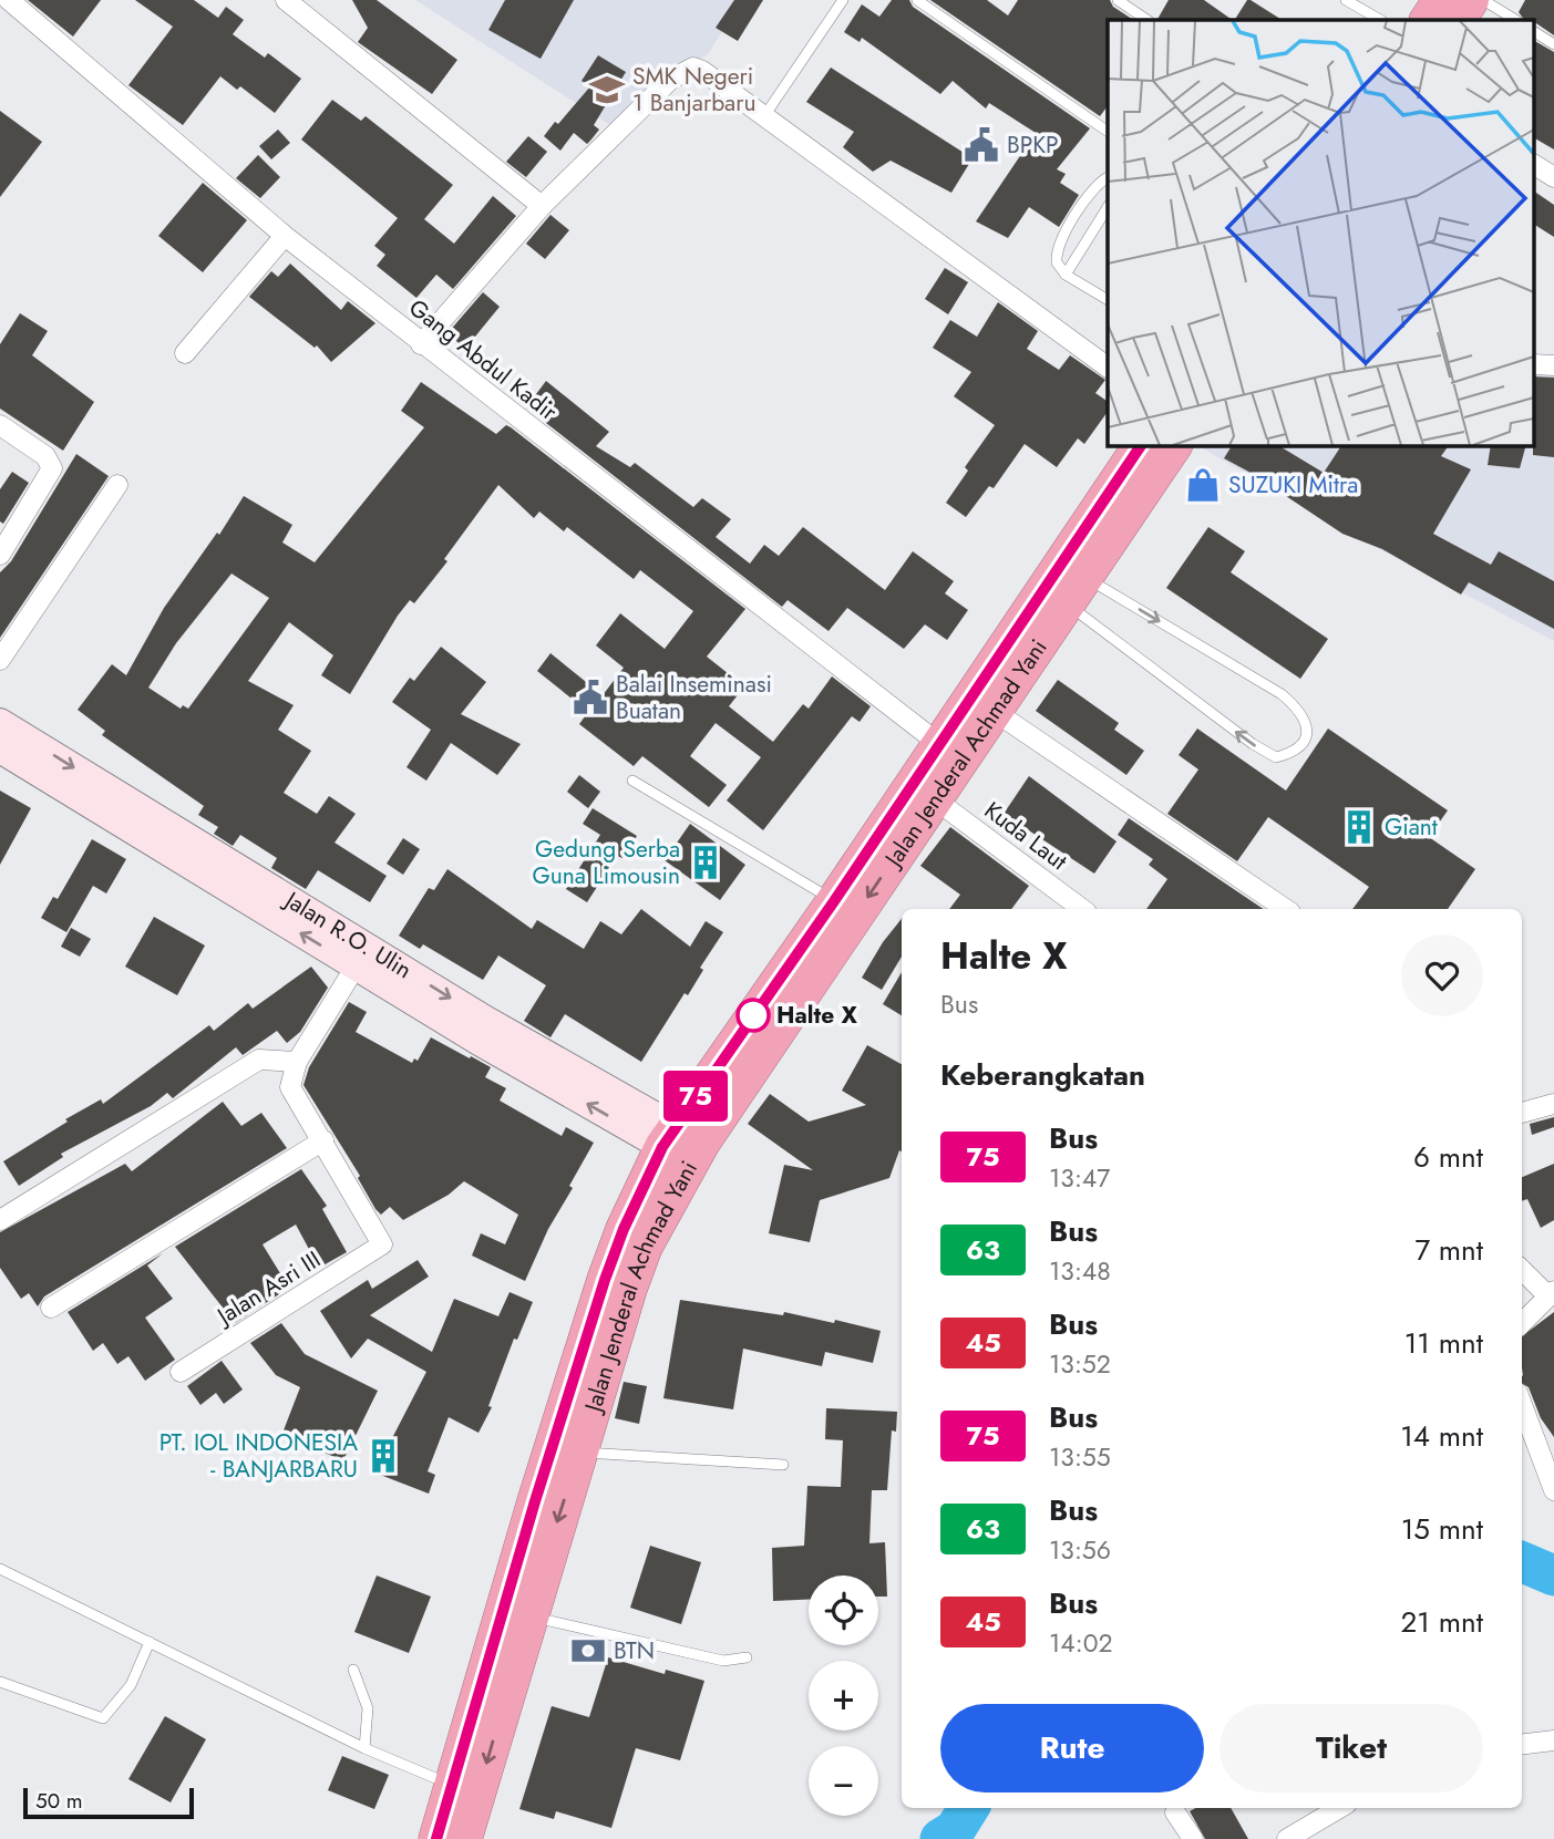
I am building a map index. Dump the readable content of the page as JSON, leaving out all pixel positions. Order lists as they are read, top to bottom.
{
  "streets": {
    "highway": ["Jalan Jenderal Achmad Yani"],
    "main road": ["Jalan R.O. Ulin"],
    "street": ["Gang Abdul Kadir", "Kuda Laut", "Jalan Asri III"]
  },
  "crossings": [
    ["Gang Abdul Kadir", "Jalan Jenderal Achmad Yani"],
    ["Jalan Jenderal Achmad Yani", "Kuda Laut"],
    ["Jalan Jenderal Achmad Yani", "Jalan R.O. Ulin"]
  ],
  "places": {
    "school or university": ["SMK Negeri 1 Banjarbaru"],
    "public building": ["BPKP", "Balai Inseminasi Buatan"],
    "shop": ["SUZUKI Mitra"],
    "building": ["Giant", "Gedung Serba Guna Limousin", "PT. IOL INDONESIA - BANJARBARU"],
    "other": ["Halte X"],
    "bank": ["BTN"]
  },
  "lines": ["bus line 75"],
  "scale_bar": "50 m",
  "page": {
    "on_map": "75",
    "heading": [
      ["Halte X", "Bus"],
      "Keberangkatan"
    ],
    "list": [
      {
        "mark": "75",
        "name": "Bus",
        "note": "13:47",
        "value": "6 mnt"
      },
      {
        "mark": "63",
        "name": "Bus",
        "note": "13:48",
        "value": "7 mnt"
      },
      {
        "mark": "45",
        "name": "Bus",
        "note": "13:52",
        "value": "11 mnt"
      },
      {
        "mark": "75",
        "name": "Bus",
        "note": "13:55",
        "value": "14 mnt"
      },
      {
        "mark": "63",
        "name": "Bus",
        "note": "13:56",
        "value": "15 mnt"
      },
      {
        "mark": "45",
        "name": "Bus",
        "note": "14:02",
        "value": "21 mnt"
      }
    ],
    "map_buttons": ["+", "−"],
    "buttons": ["Rute", "Tiket"],
    "scale": "50 m"
  }
}
